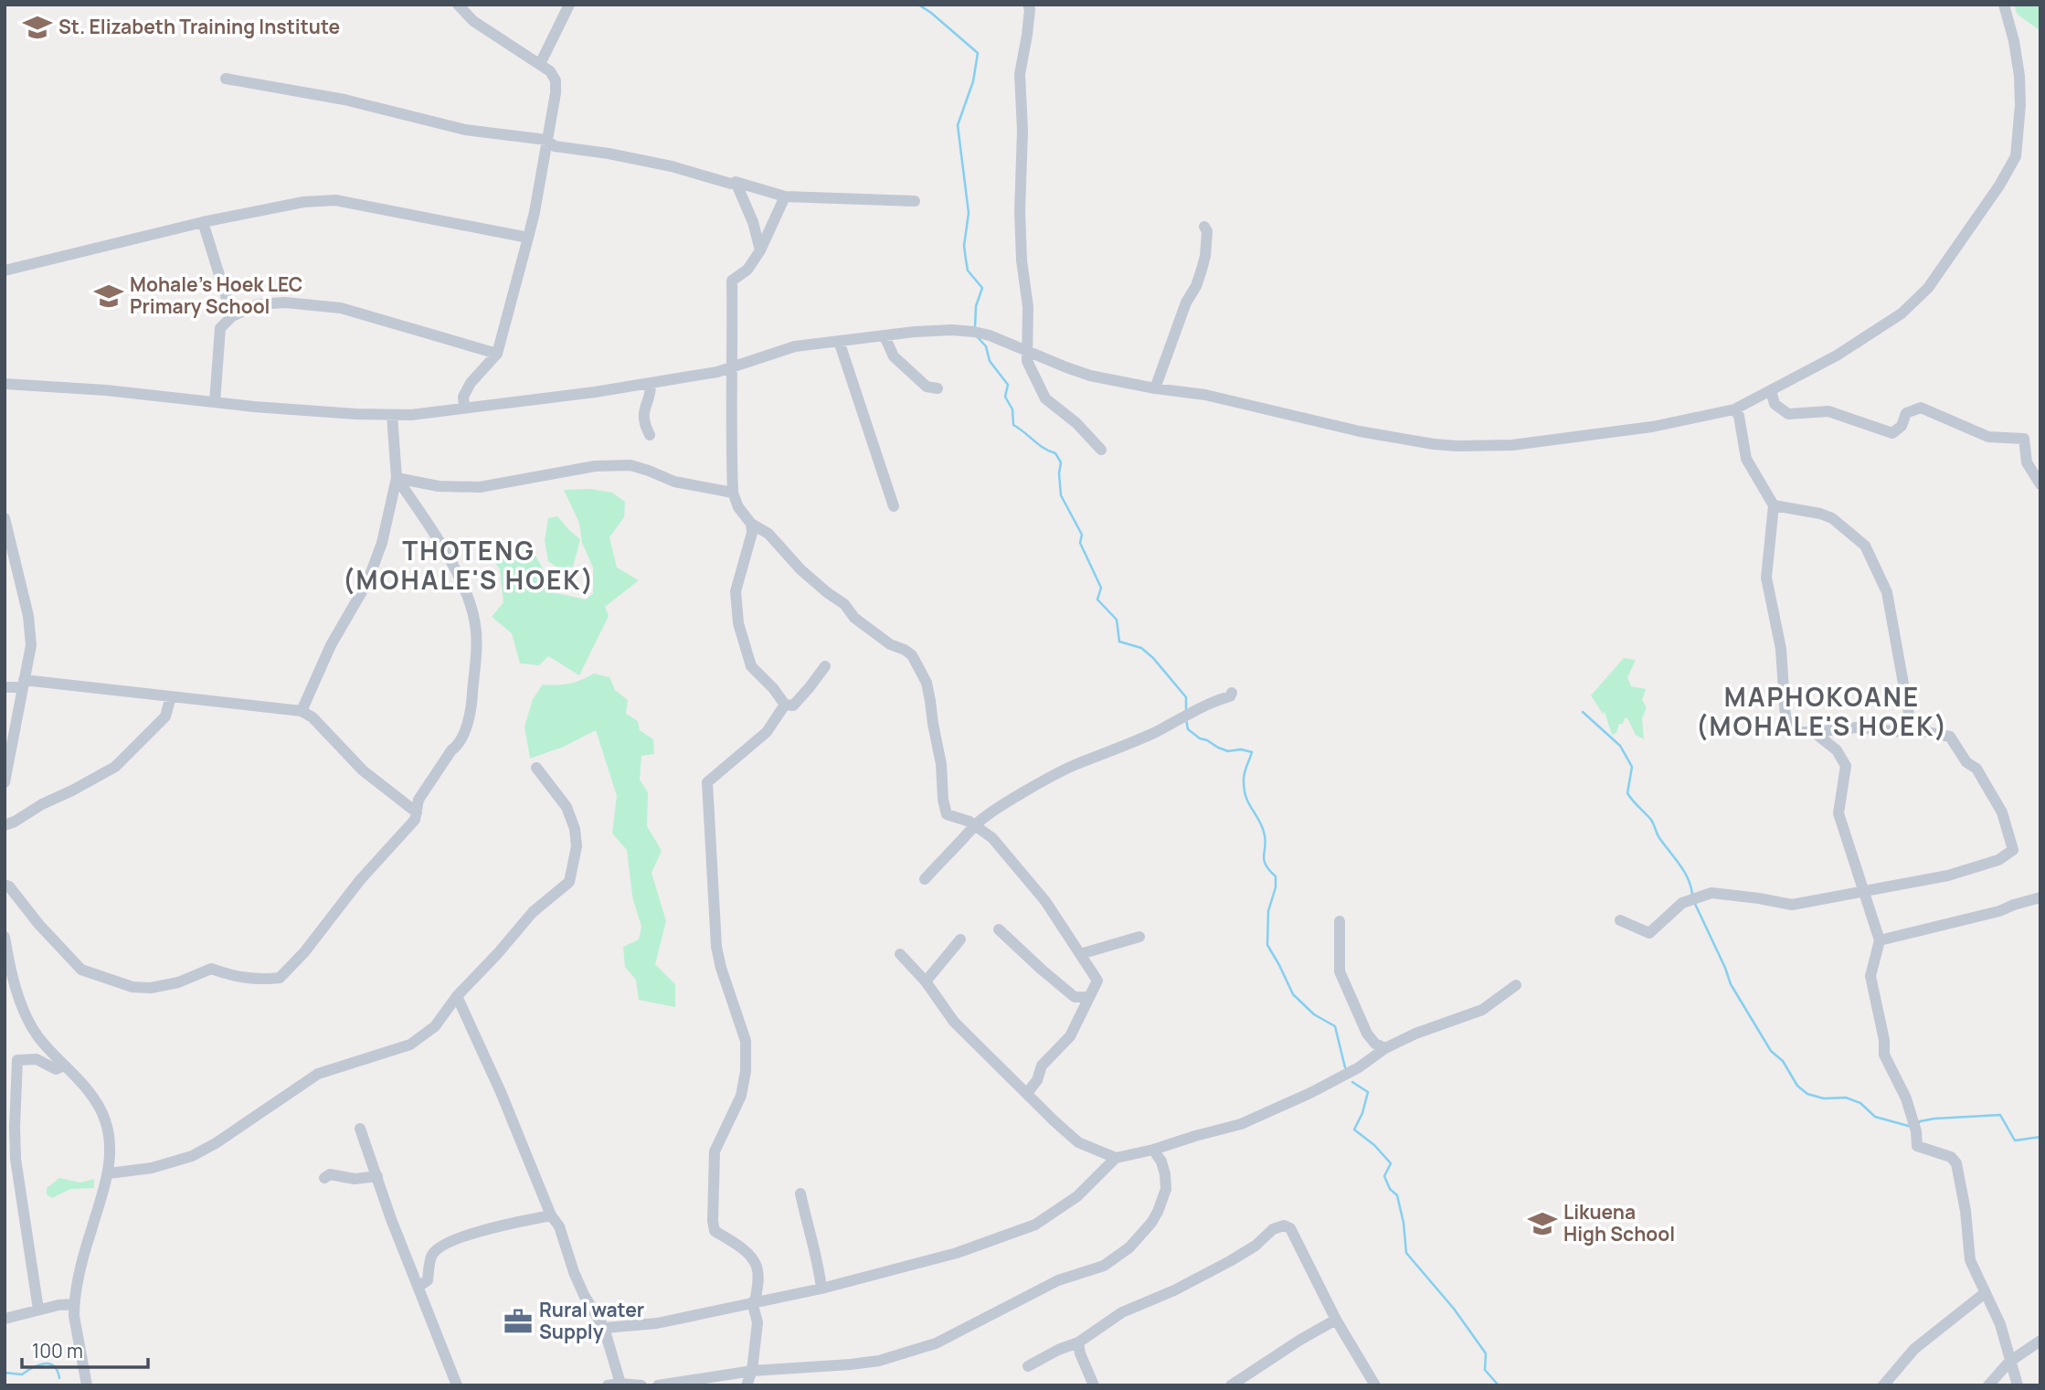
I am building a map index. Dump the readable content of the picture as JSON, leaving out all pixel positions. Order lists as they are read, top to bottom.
{
  "districts": ["THOTENG (MOHALE'S HOEK)", "MAPHOKOANE (MOHALE'S HOEK)"],
  "places": {
    "school or university": ["St. Elizabeth Training Institute", "Mohale's Hoek LEC Primary School", "Likuena High School"],
    "office": ["Rural water Supply"]
  },
  "scale_bar": "100 m"
}
